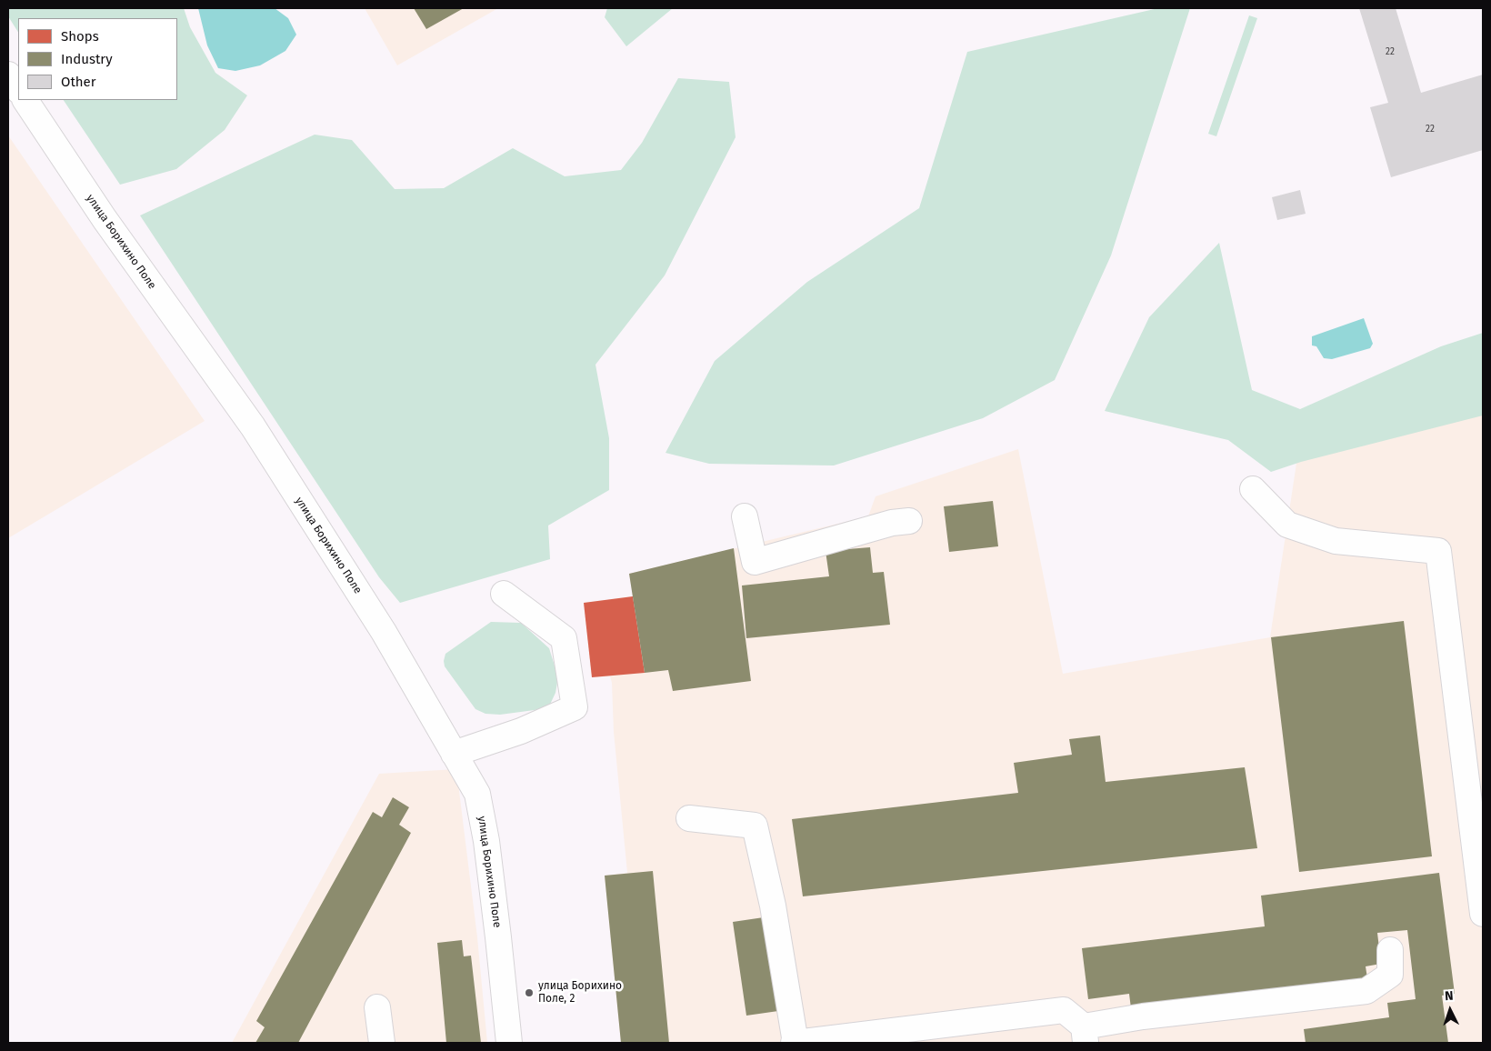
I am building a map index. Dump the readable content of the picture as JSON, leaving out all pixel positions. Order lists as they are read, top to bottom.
{
  "streets": {
    "street": ["улица Борихино Поле"]
  },
  "places": ["улица Борихино Поле, 2"],
  "house_numbers": ["22", "22"],
  "legend": ["Shops", "Industry", "Other"],
  "north": "top"
}
